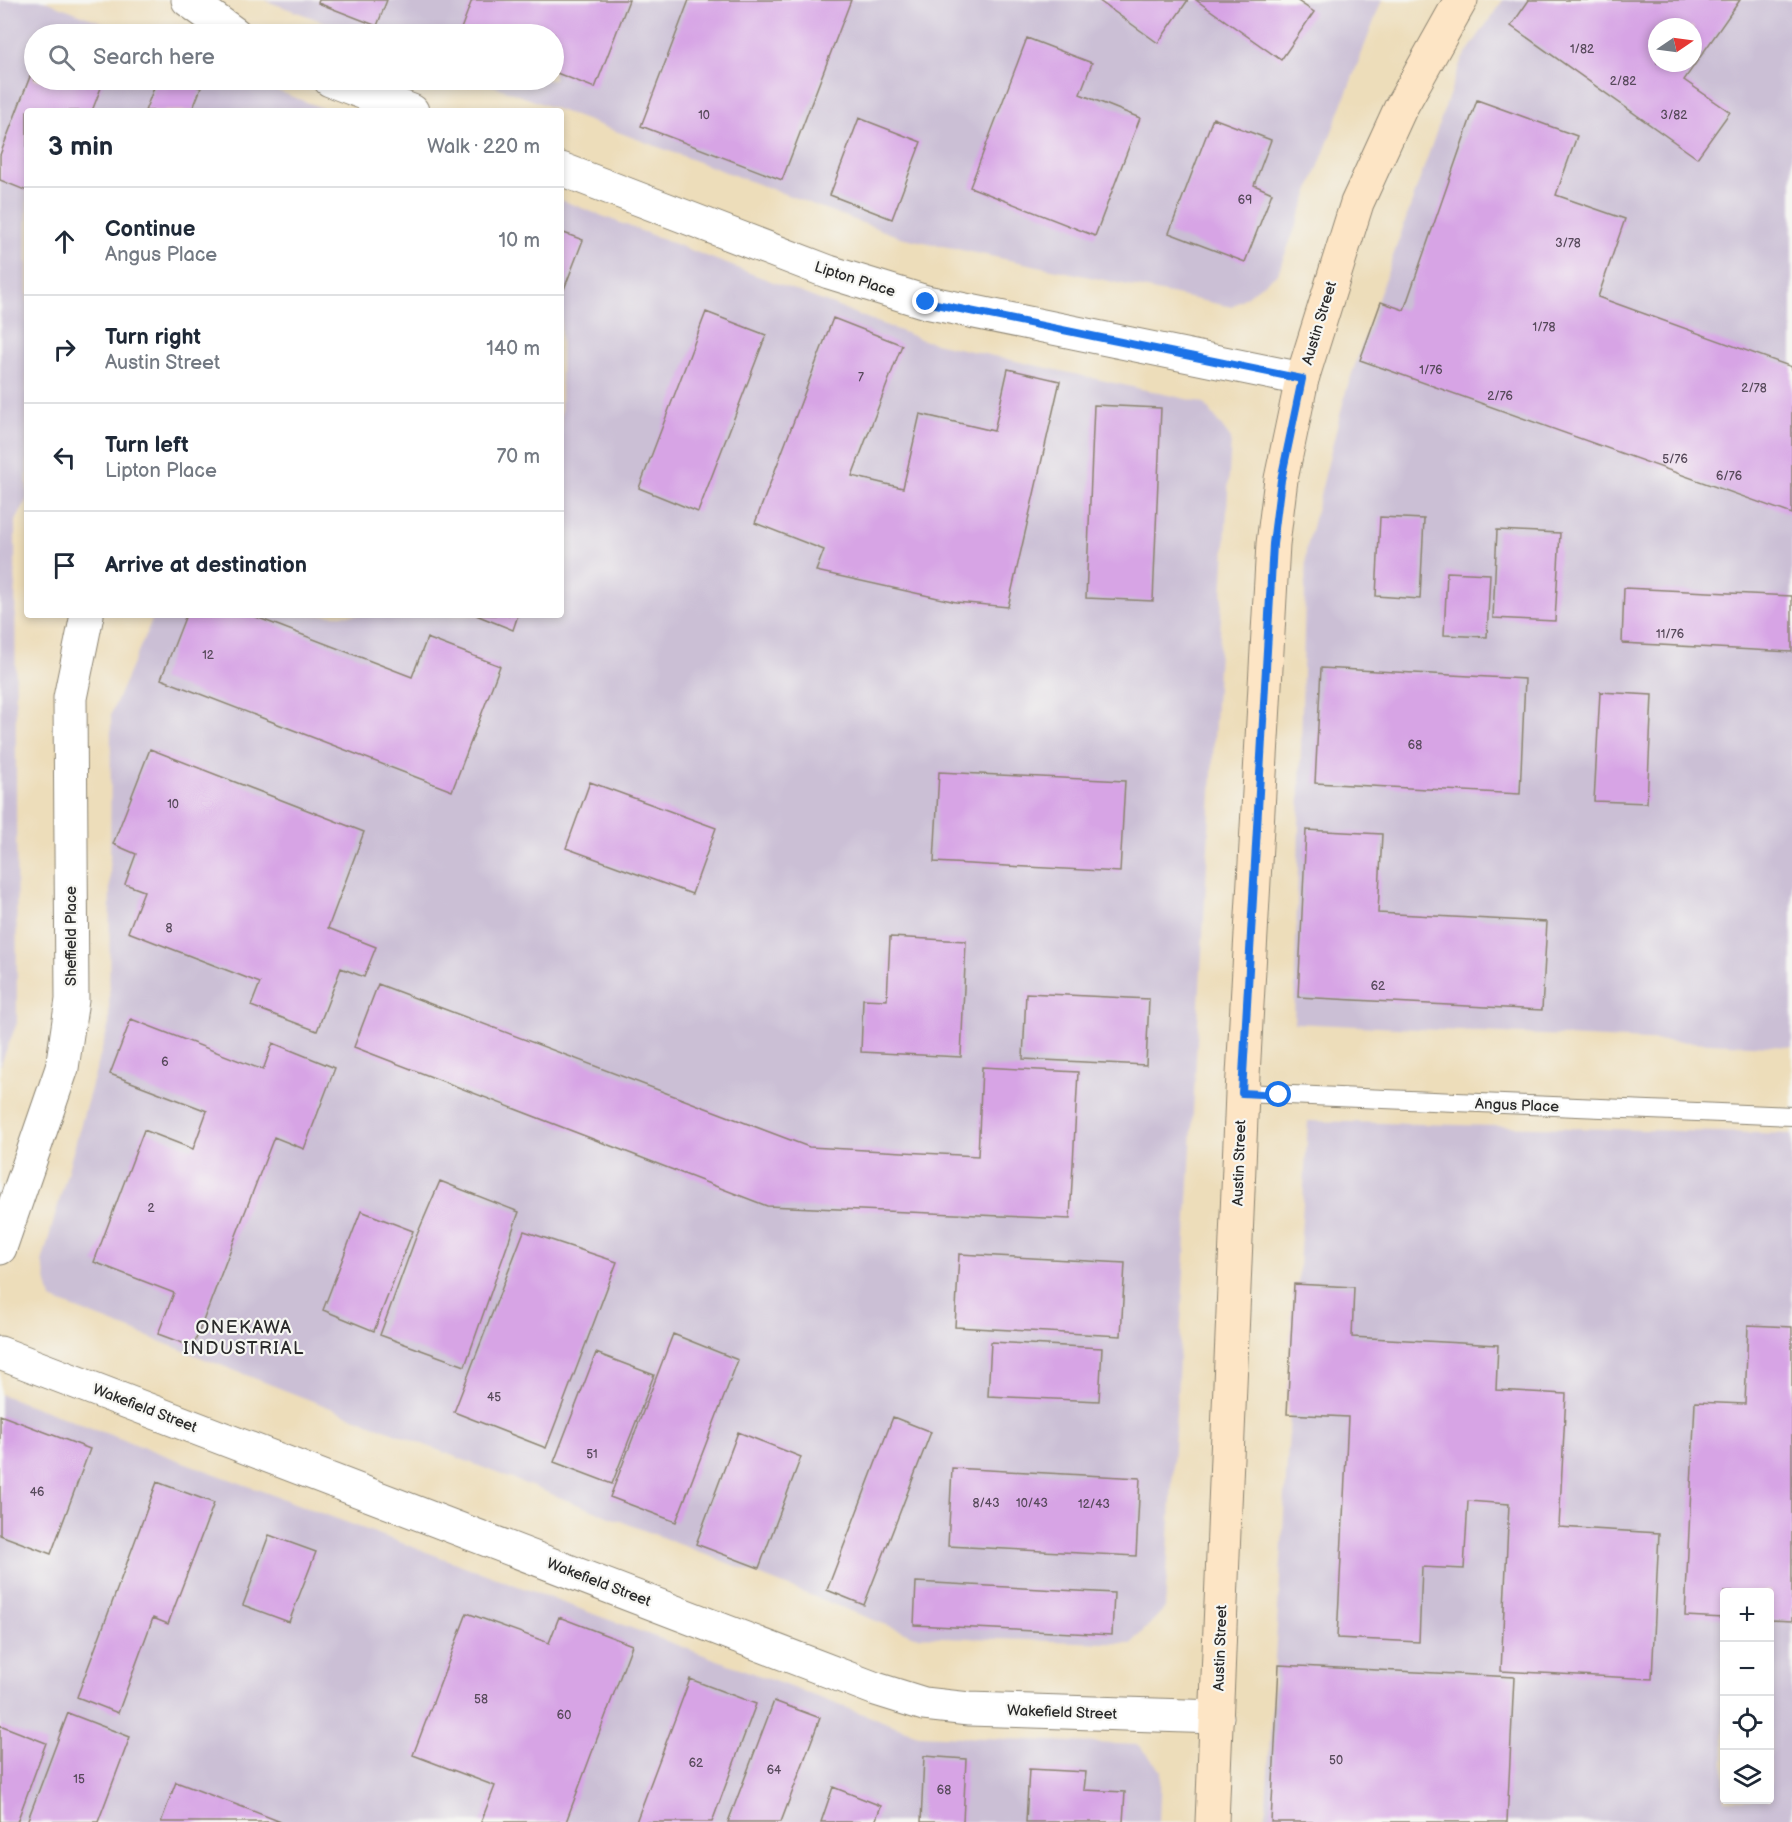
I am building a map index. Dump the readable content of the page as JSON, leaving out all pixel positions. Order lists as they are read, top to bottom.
{
  "streets": {
    "main road": ["Austin Street"],
    "street": ["Lipton Place", "Sheffield Place", "Wakefield Street"],
    "lane": ["Angus Place"]
  },
  "crossings": [
    ["Lipton Place", "Austin Street"],
    ["Austin Street", "Angus Place"],
    ["Austin Street", "Wakefield Street"]
  ],
  "districts": ["ONEKAWA INDUSTRIAL"],
  "house_numbers": [
    "1/82",
    "2/82",
    "10",
    "3/82",
    "69",
    "3/78",
    "1/78",
    "1/76",
    "7",
    "2/78",
    "2/76",
    "5/76",
    "6/76",
    "11/76",
    "12",
    "68",
    "10",
    "8",
    "62",
    "6",
    "2",
    "45",
    "51",
    "46",
    "8/43",
    "10/43",
    "12/43",
    "58",
    "60",
    "50",
    "62",
    "64",
    "15",
    "68"
  ],
  "north": "right",
  "page": {
    "search": "Search here",
    "heading": ["3 min", "Walk · 220 m"],
    "list": [
      ["Continue", "Angus Place", "10 m"],
      ["Turn right", "Austin Street", "140 m"],
      ["Turn left", "Lipton Place", "70 m"],
      "Arrive at destination"
    ],
    "map_buttons": ["+", "−"]
  }
}
